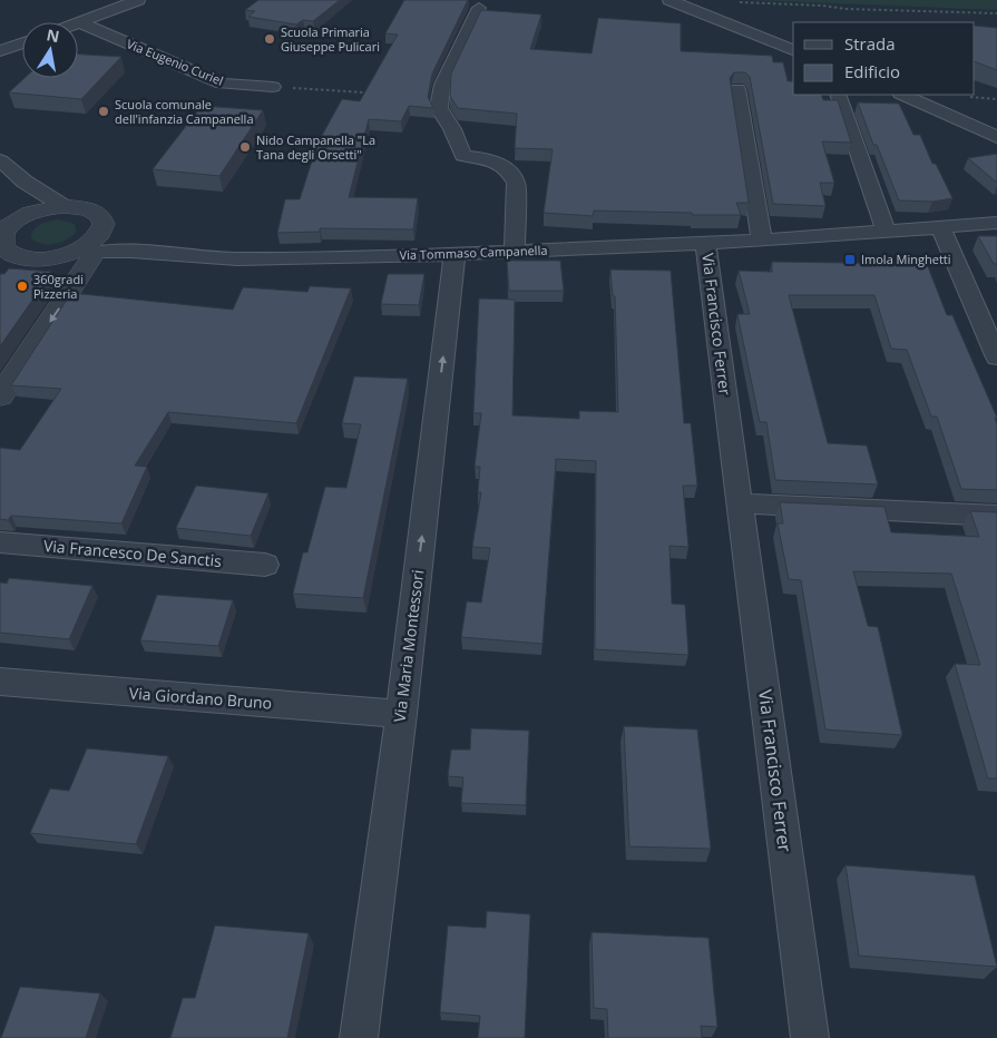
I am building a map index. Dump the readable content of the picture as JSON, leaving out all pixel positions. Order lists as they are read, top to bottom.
{
  "streets": {
    "street": [
      "Via Eugenio Curiel",
      "Via Tommaso Campanella",
      "Via Francisco Ferrer",
      "Via Francesco De Sanctis",
      "Via Maria Montessori",
      "Via Giordano Bruno"
    ]
  },
  "crossings": [
    ["Via Tommaso Campanella", "Via Francisco Ferrer"],
    ["Via Tommaso Campanella", "Via Maria Montessori"],
    ["Via Maria Montessori", "Via Giordano Bruno"]
  ],
  "one_way": ["Via Maria Montessori"],
  "places": {
    "other": [
      "Scuola Primaria Giuseppe Pulicari",
      "Scuola comunale dell'infanzia Campanella",
      "Nido Campanella \"La Tana degli Orsetti\"",
      "360gradi Pizzeria"
    ],
    "transit": ["Imola Minghetti"]
  },
  "legend": ["Strada", "Edificio"],
  "north": "top"
}
